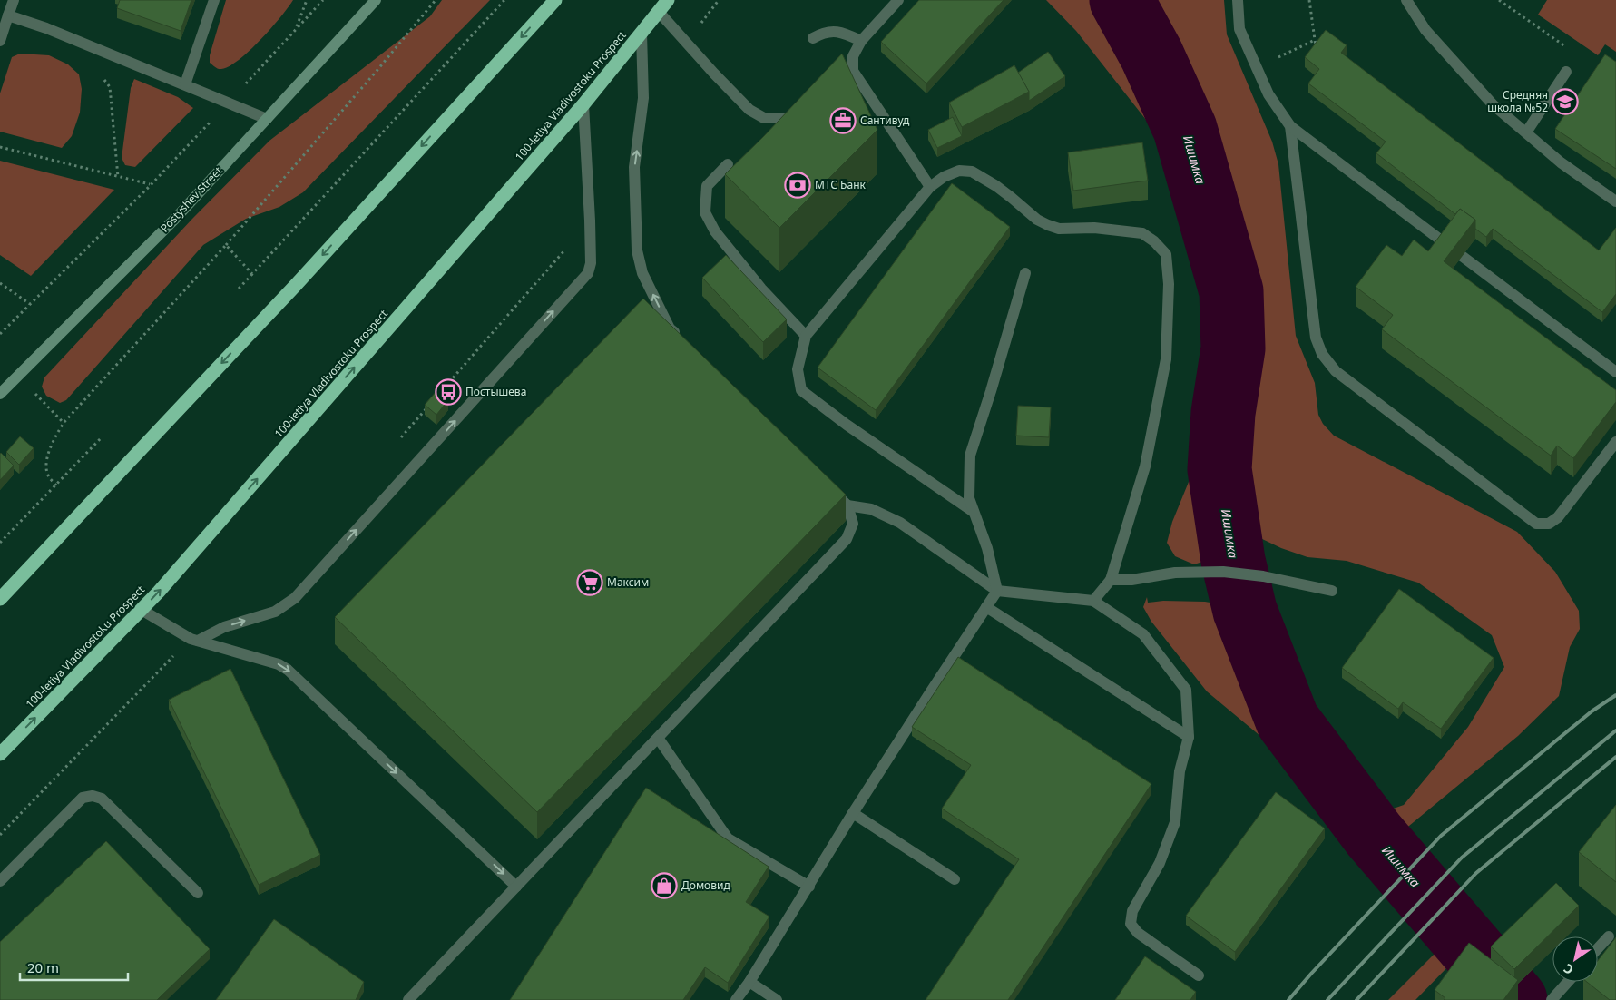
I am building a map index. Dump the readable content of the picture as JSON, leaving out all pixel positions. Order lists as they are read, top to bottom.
{
  "streets": {
    "highway": ["100-letiya Vladivostoku Prospect"],
    "main road": ["Postyshev Street"]
  },
  "water": ["Ишимка"],
  "places": {
    "school or university": ["Средняя школа №52"],
    "office": ["Сантивуд"],
    "bank": ["МТС Банк"],
    "bus stop": ["Постышева"],
    "supermarket": ["Максим"],
    "shop": ["Домовид"]
  },
  "scale_bar": "20 m",
  "north": "bottom left"
}
